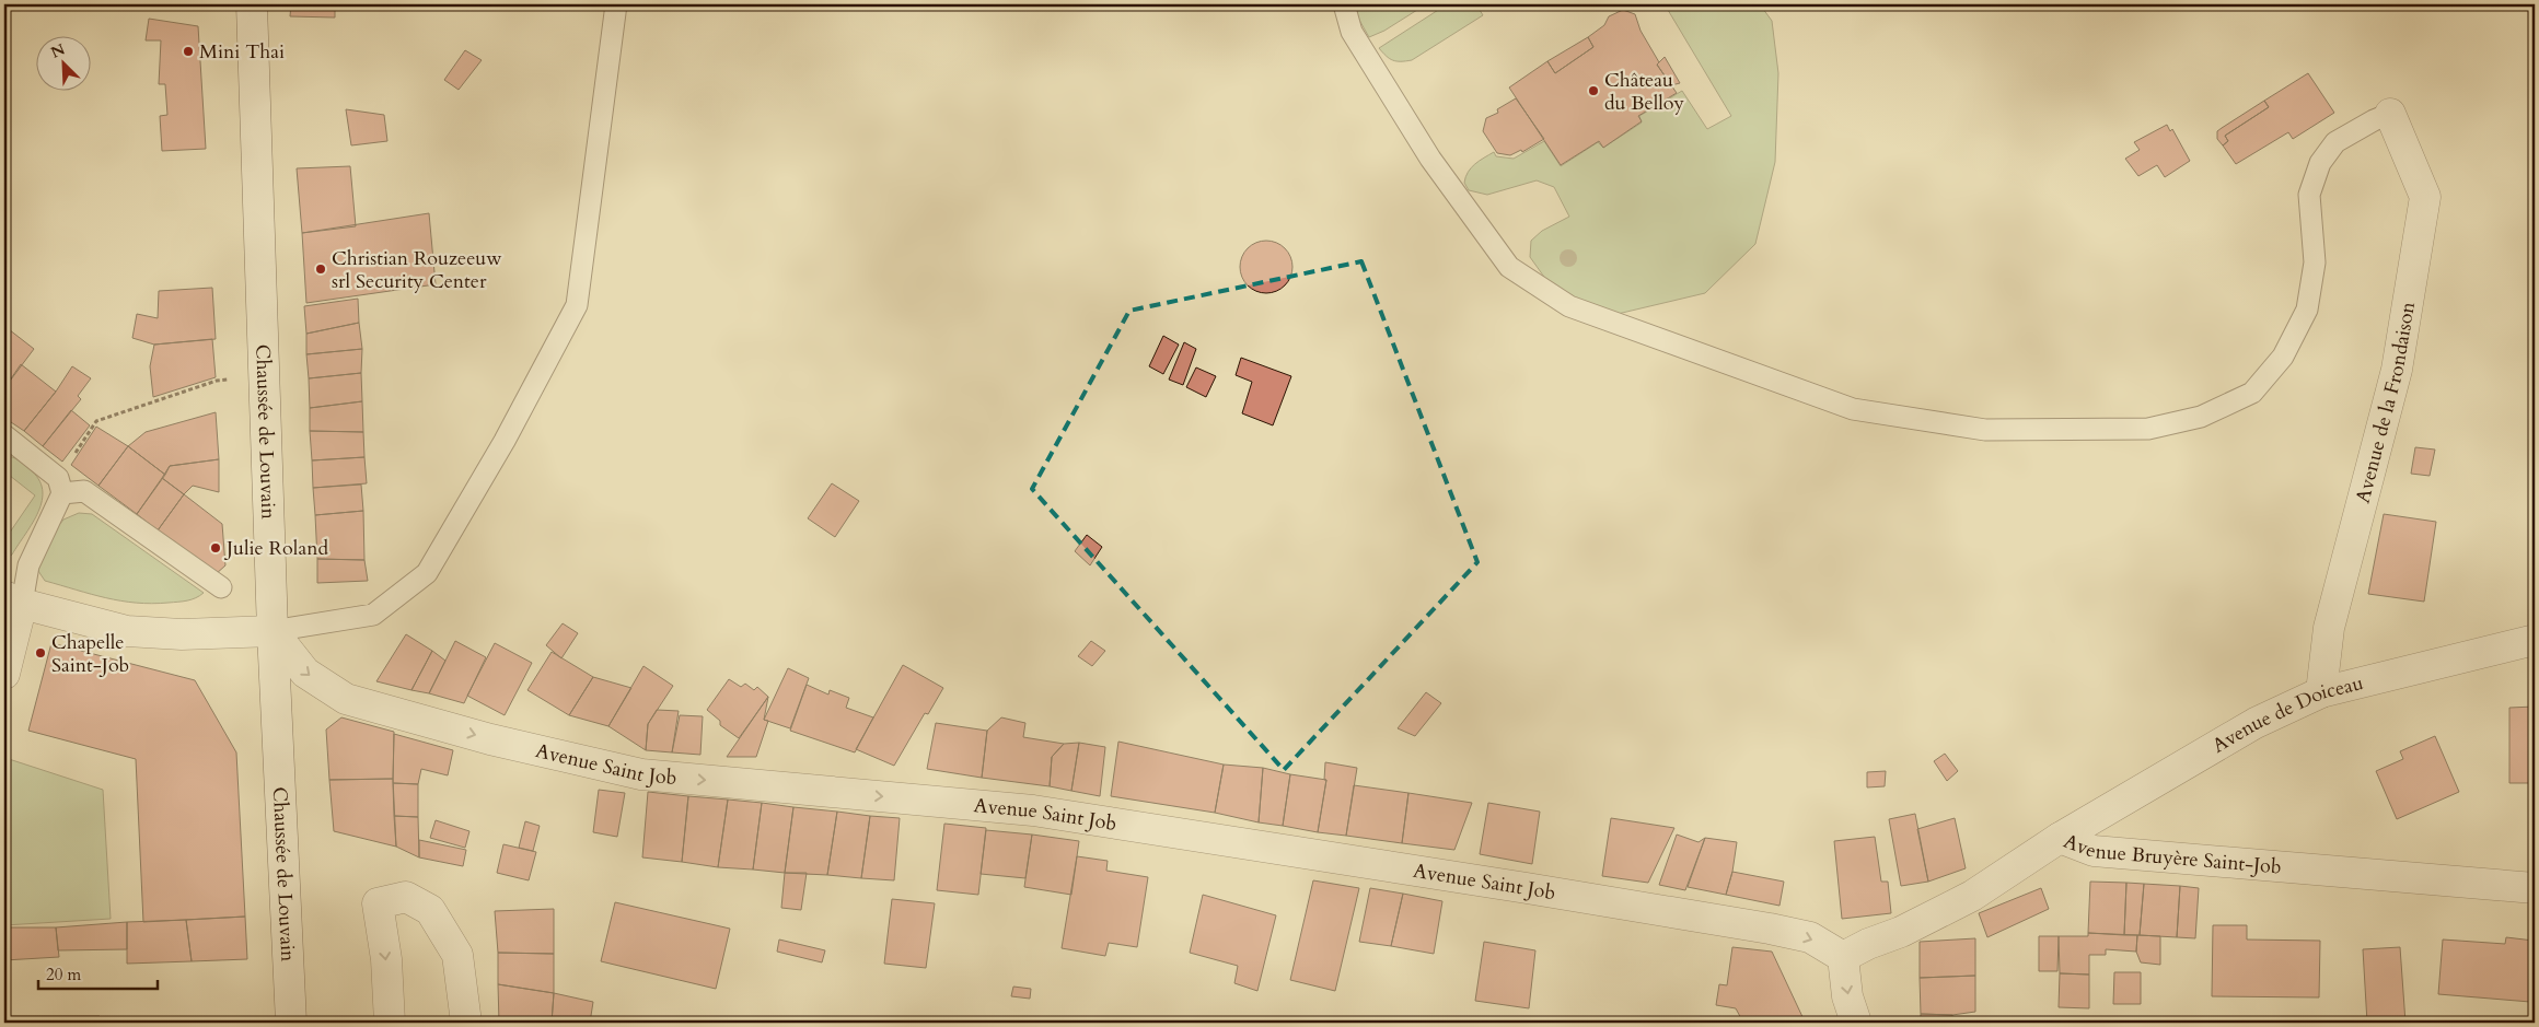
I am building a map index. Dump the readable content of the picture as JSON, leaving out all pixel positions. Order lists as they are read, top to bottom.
{
  "streets": {
    "street": [
      "Avenue de la Frondaison",
      "Chaussée de Louvain",
      "Avenue de Doiceau",
      "Avenue Saint Job",
      "Avenue Bruyère Saint-Job"
    ]
  },
  "crossings": [
    ["Avenue de la Frondaison", "Avenue de Doiceau"],
    ["Chaussée de Louvain", "Avenue Saint Job"],
    ["Avenue de Doiceau", "Avenue Bruyère Saint-Job"],
    ["Avenue Saint Job", "Avenue Bruyère Saint-Job"]
  ],
  "one_way": ["Avenue Saint Job"],
  "places": [
    "Mini Thai",
    "Château du Belloy",
    "Christian Rouzeeuw srl Security Center",
    "Julie Roland",
    "Chapelle Saint-Job"
  ],
  "scale_bar": "20 m",
  "north": "top left"
}
